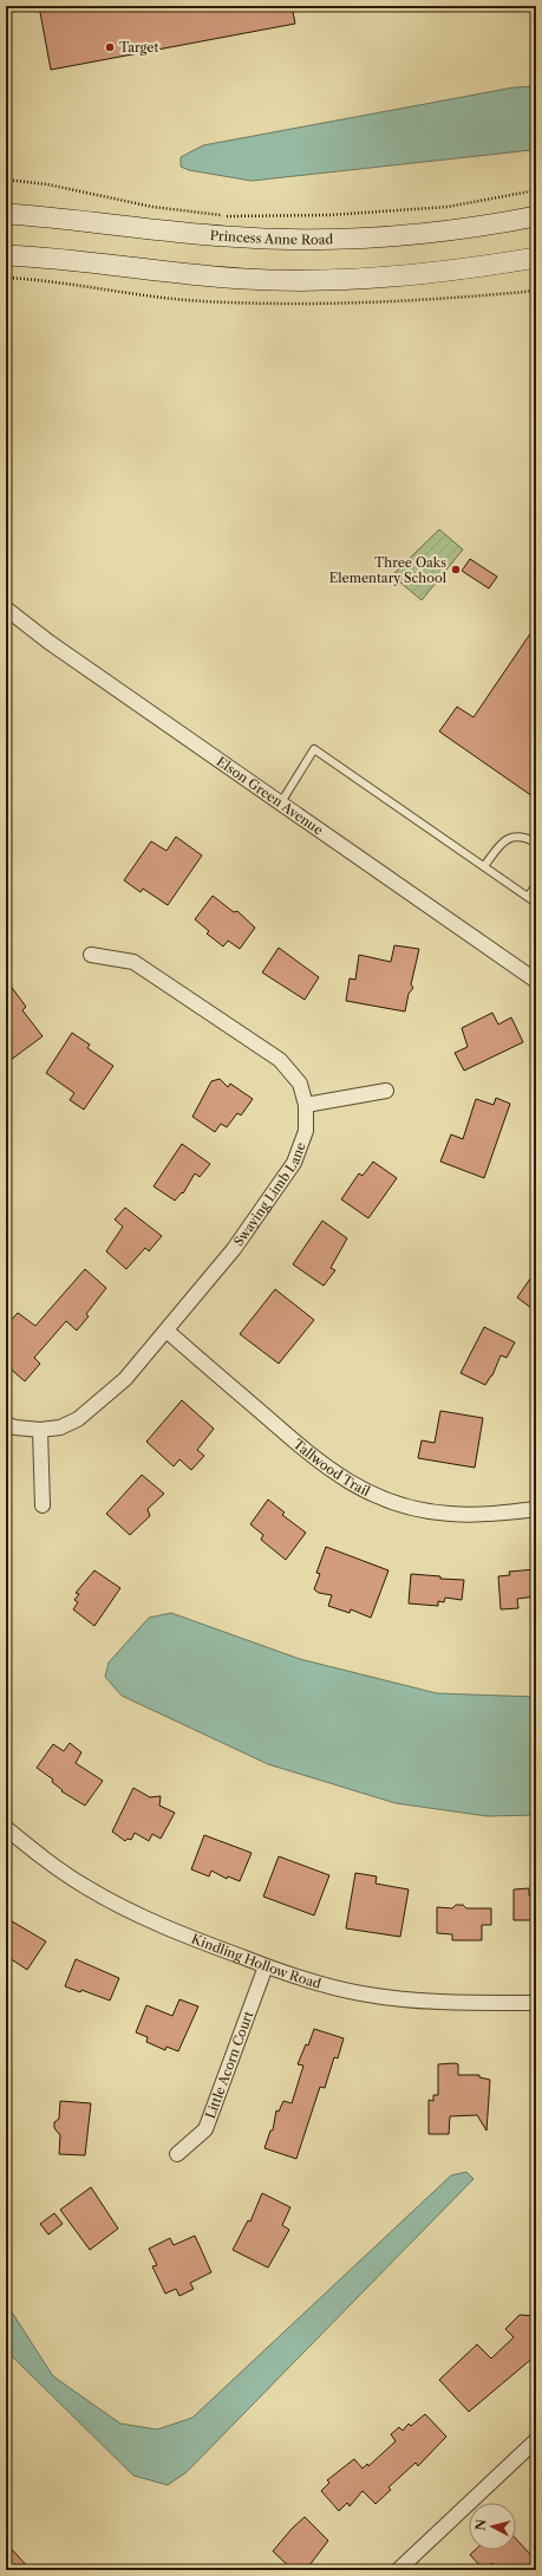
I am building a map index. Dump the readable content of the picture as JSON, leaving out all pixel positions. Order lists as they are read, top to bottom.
{
  "streets": {
    "main road": ["Princess Anne Road"],
    "street": [
      "Elson Green Avenue",
      "Swaying Limb Lane",
      "Tallwood Trail",
      "Kindling Hollow Road",
      "Little Acorn Court"
    ]
  },
  "crossings": [
    ["Swaying Limb Lane", "Tallwood Trail"],
    ["Kindling Hollow Road", "Little Acorn Court"]
  ],
  "places": ["Target", "Three Oaks Elementary School"],
  "north": "left"
}
